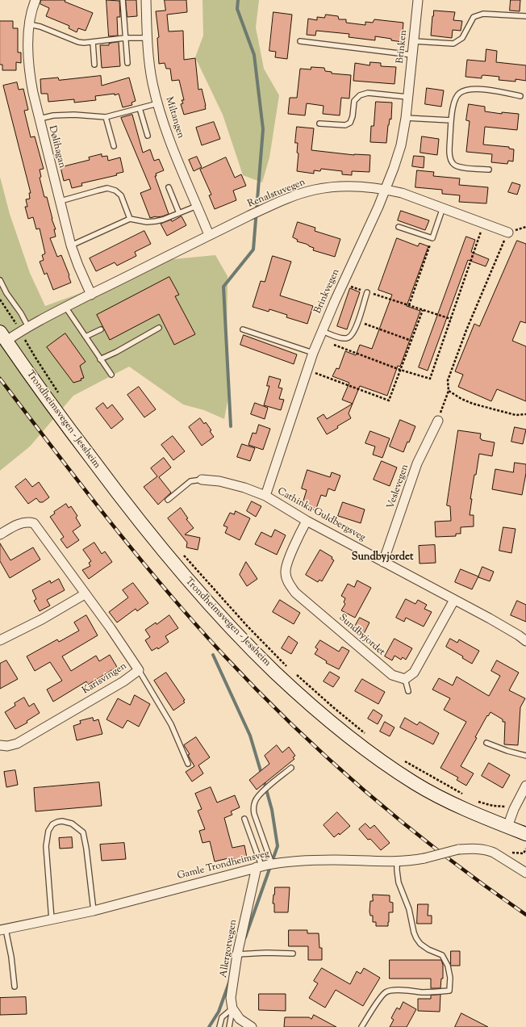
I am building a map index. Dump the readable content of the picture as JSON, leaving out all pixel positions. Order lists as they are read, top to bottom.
{
  "streets": {
    "main road": ["Trondheimsvegen - Jessheim"],
    "street": [
      "Brinken",
      "Miltangen",
      "Dølihagan",
      "Renalstuvegen",
      "Brinkvegen",
      "Veslevegen",
      "Cathinka Guldbergsveg",
      "Sundbyjordet",
      "Karisvingen",
      "Gamle Trondheimsveg",
      "Allergotvegen"
    ]
  },
  "crossings": [
    ["Brinken", "Brinkvegen"],
    ["Miltangen", "Renalstuvegen"],
    ["Dølihagan", "Renalstuvegen"],
    ["Renalstuvegen", "Brinkvegen"],
    ["Renalstuvegen", "Trondheimsvegen - Jessheim"],
    ["Brinkvegen", "Cathinka Guldbergsveg"],
    ["Veslevegen", "Cathinka Guldbergsveg"],
    ["Cathinka Guldbergsveg", "Sundbyjordet"],
    ["Gamle Trondheimsveg", "Allergotvegen"]
  ],
  "districts": ["Sundbyjordet"]
}
